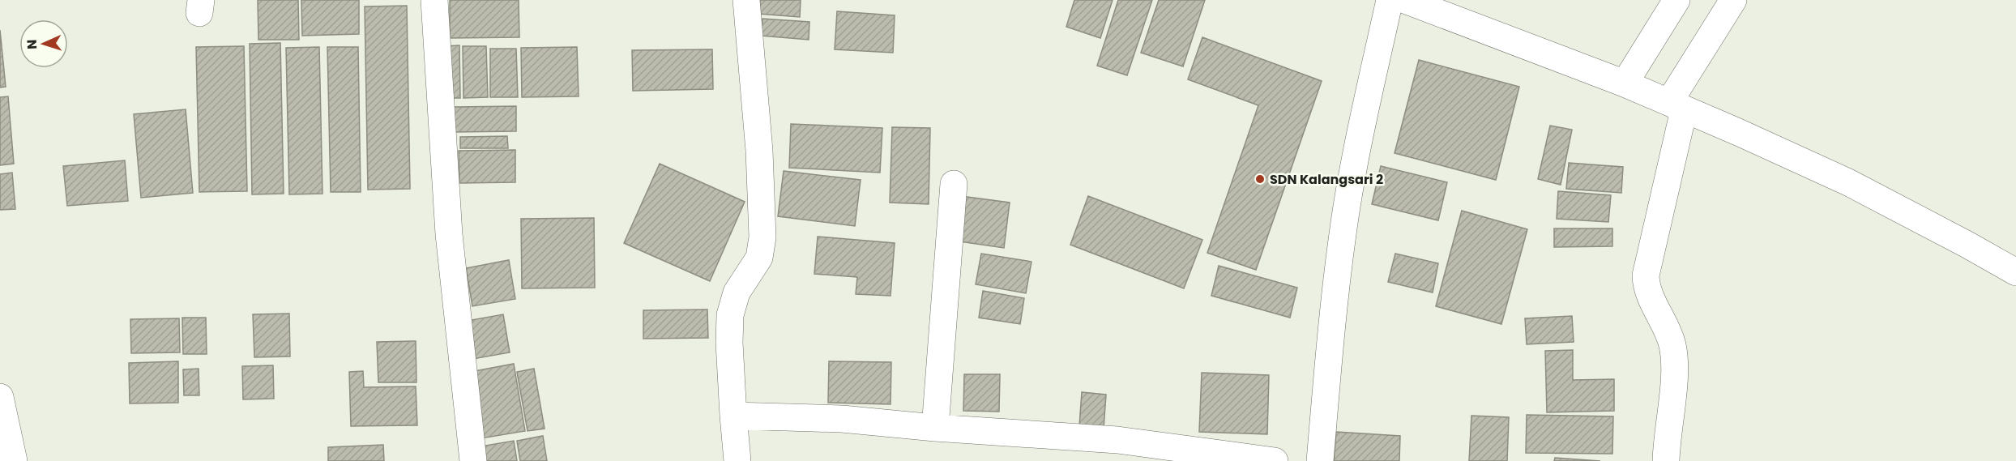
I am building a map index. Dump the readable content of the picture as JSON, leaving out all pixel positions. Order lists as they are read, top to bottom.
{
  "places": ["SDN Kalangsari 2"],
  "north": "left"
}
